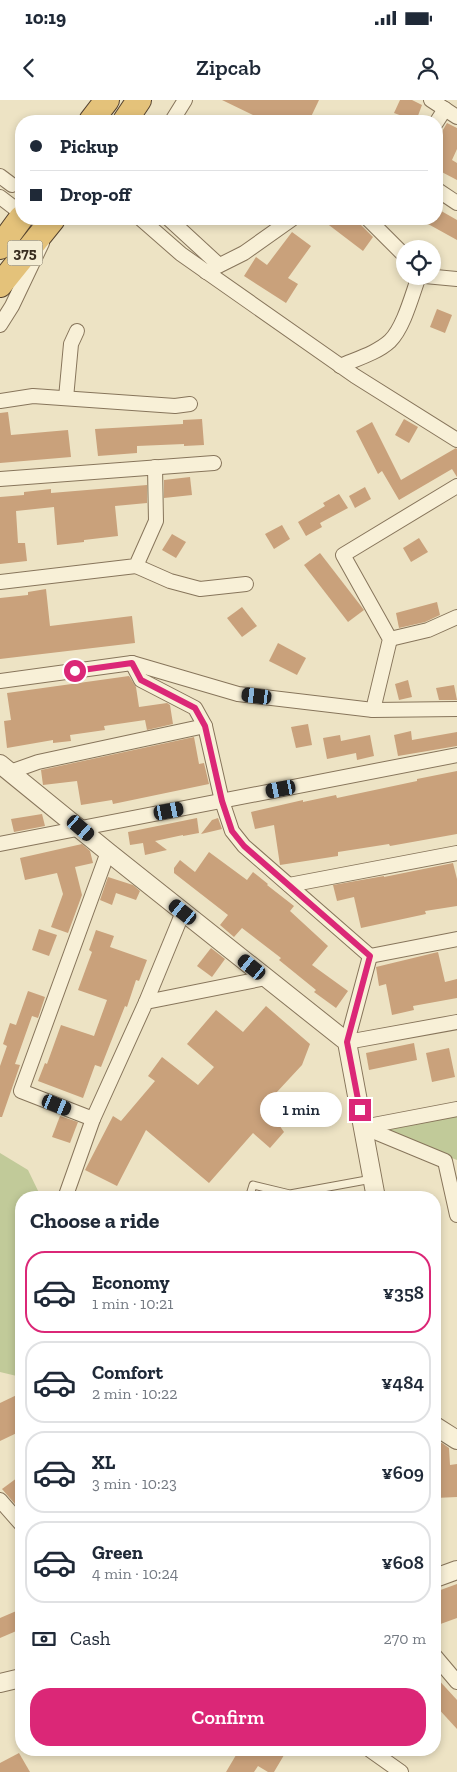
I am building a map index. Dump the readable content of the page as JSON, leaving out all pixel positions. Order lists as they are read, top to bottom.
{
  "streets": {
    "highway": ["375"]
  },
  "page": {
    "status": "10:19",
    "header": "Zipcab",
    "banner": ["Pickup", "Drop-off"],
    "bubble": "1 min",
    "heading": "Choose a ride",
    "list": [
      {
        "name": "Economy",
        "note": "1 min · 10:21",
        "value": "¥358"
      },
      {
        "name": "Comfort",
        "note": "2 min · 10:22",
        "value": "¥484"
      },
      {
        "name": "XL",
        "note": "3 min · 10:23",
        "value": "¥609"
      },
      {
        "name": "Green",
        "note": "4 min · 10:24",
        "value": "¥608"
      }
    ],
    "pay": ["Cash", "270 m"],
    "buttons": "Confirm"
  }
}
